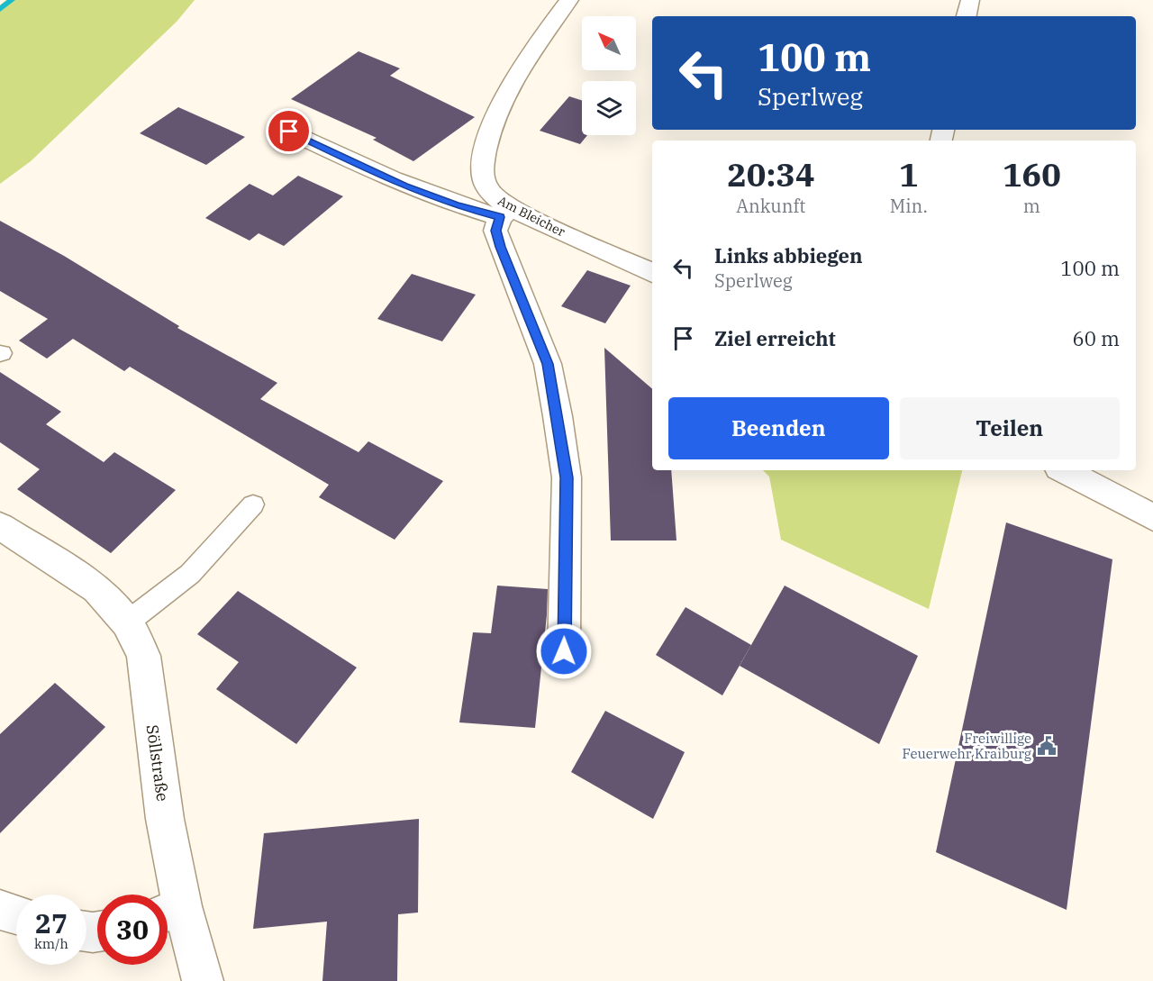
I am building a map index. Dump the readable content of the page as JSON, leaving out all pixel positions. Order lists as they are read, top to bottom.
{
  "streets": {
    "street": ["Am Bleicher", "Söllstraße"]
  },
  "places": {
    "public building": ["Freiwillige Feuerwehr Kraiburg"]
  },
  "north": "top left",
  "page": {
    "turn": ["100 m", "Sperlweg"],
    "eta": [
      "20:34",
      "Ankunft",
      "1",
      "Min.",
      "160",
      "m"
    ],
    "list": [
      {
        "name": "Links abbiegen",
        "note": "Sperlweg",
        "value": "100 m"
      },
      {
        "name": "Ziel erreicht",
        "value": "60 m"
      }
    ],
    "buttons": ["Beenden", "Teilen"],
    "speed": "27 km/h",
    "limit": "30"
  }
}
